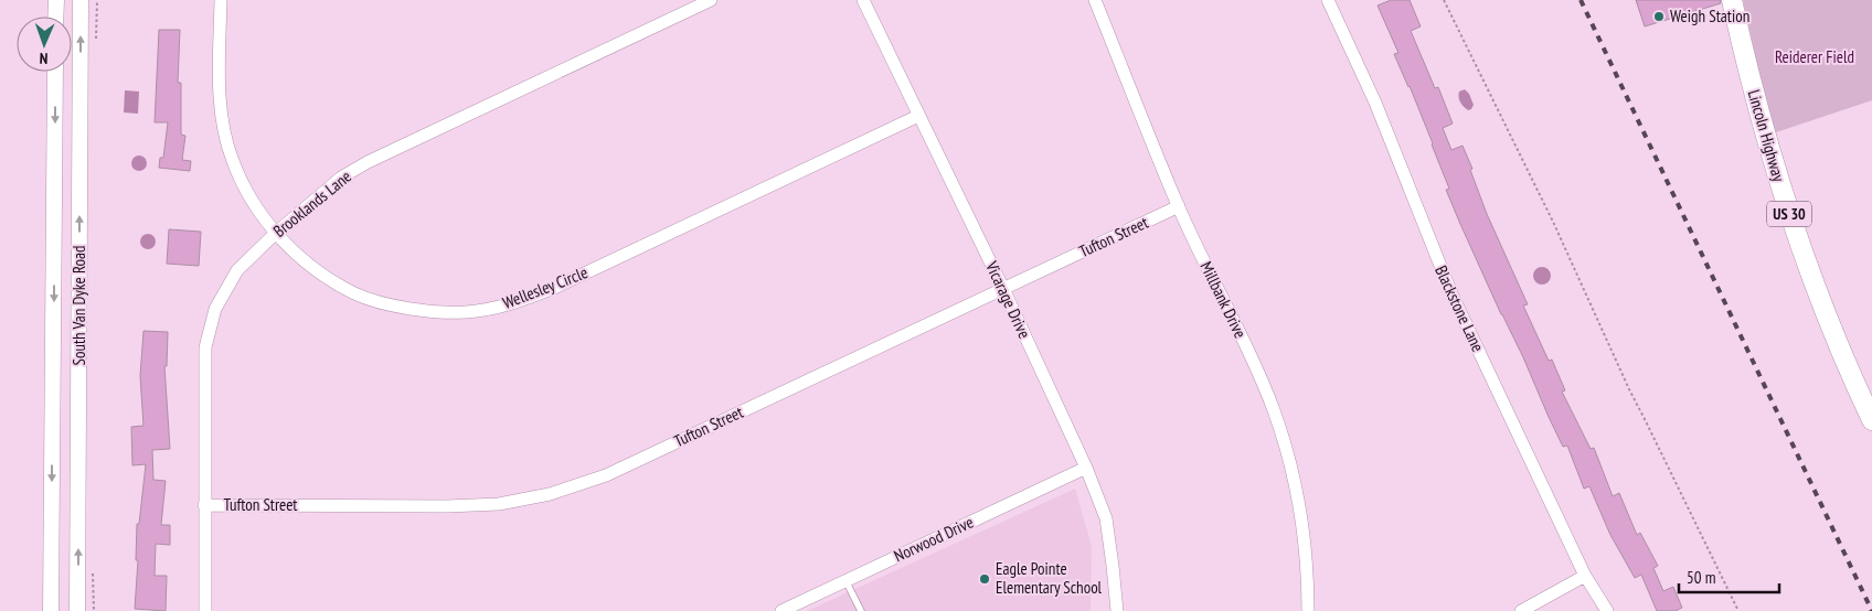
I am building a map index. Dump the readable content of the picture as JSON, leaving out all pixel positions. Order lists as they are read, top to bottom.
{
  "streets": {
    "main road": ["Lincoln Highway", "US 30"],
    "street": [
      "Brooklands Lane",
      "Tufton Street",
      "Wellesley Circle",
      "Vicarage Drive",
      "Millbank Drive",
      "South Van Dyke Road",
      "Blackstone Lane",
      "Norwood Drive"
    ]
  },
  "crossings": [
    ["Brooklands Lane", "Tufton Street"],
    ["Brooklands Lane", "Wellesley Circle"],
    ["Tufton Street", "Vicarage Drive"],
    ["Tufton Street", "Millbank Drive"],
    ["Wellesley Circle", "Vicarage Drive"],
    ["Vicarage Drive", "Norwood Drive"]
  ],
  "parks": ["Reiderer Field"],
  "places": ["Weigh Station", "Eagle Pointe Elementary School"],
  "scale_bar": "50 m",
  "north": "bottom"
}
